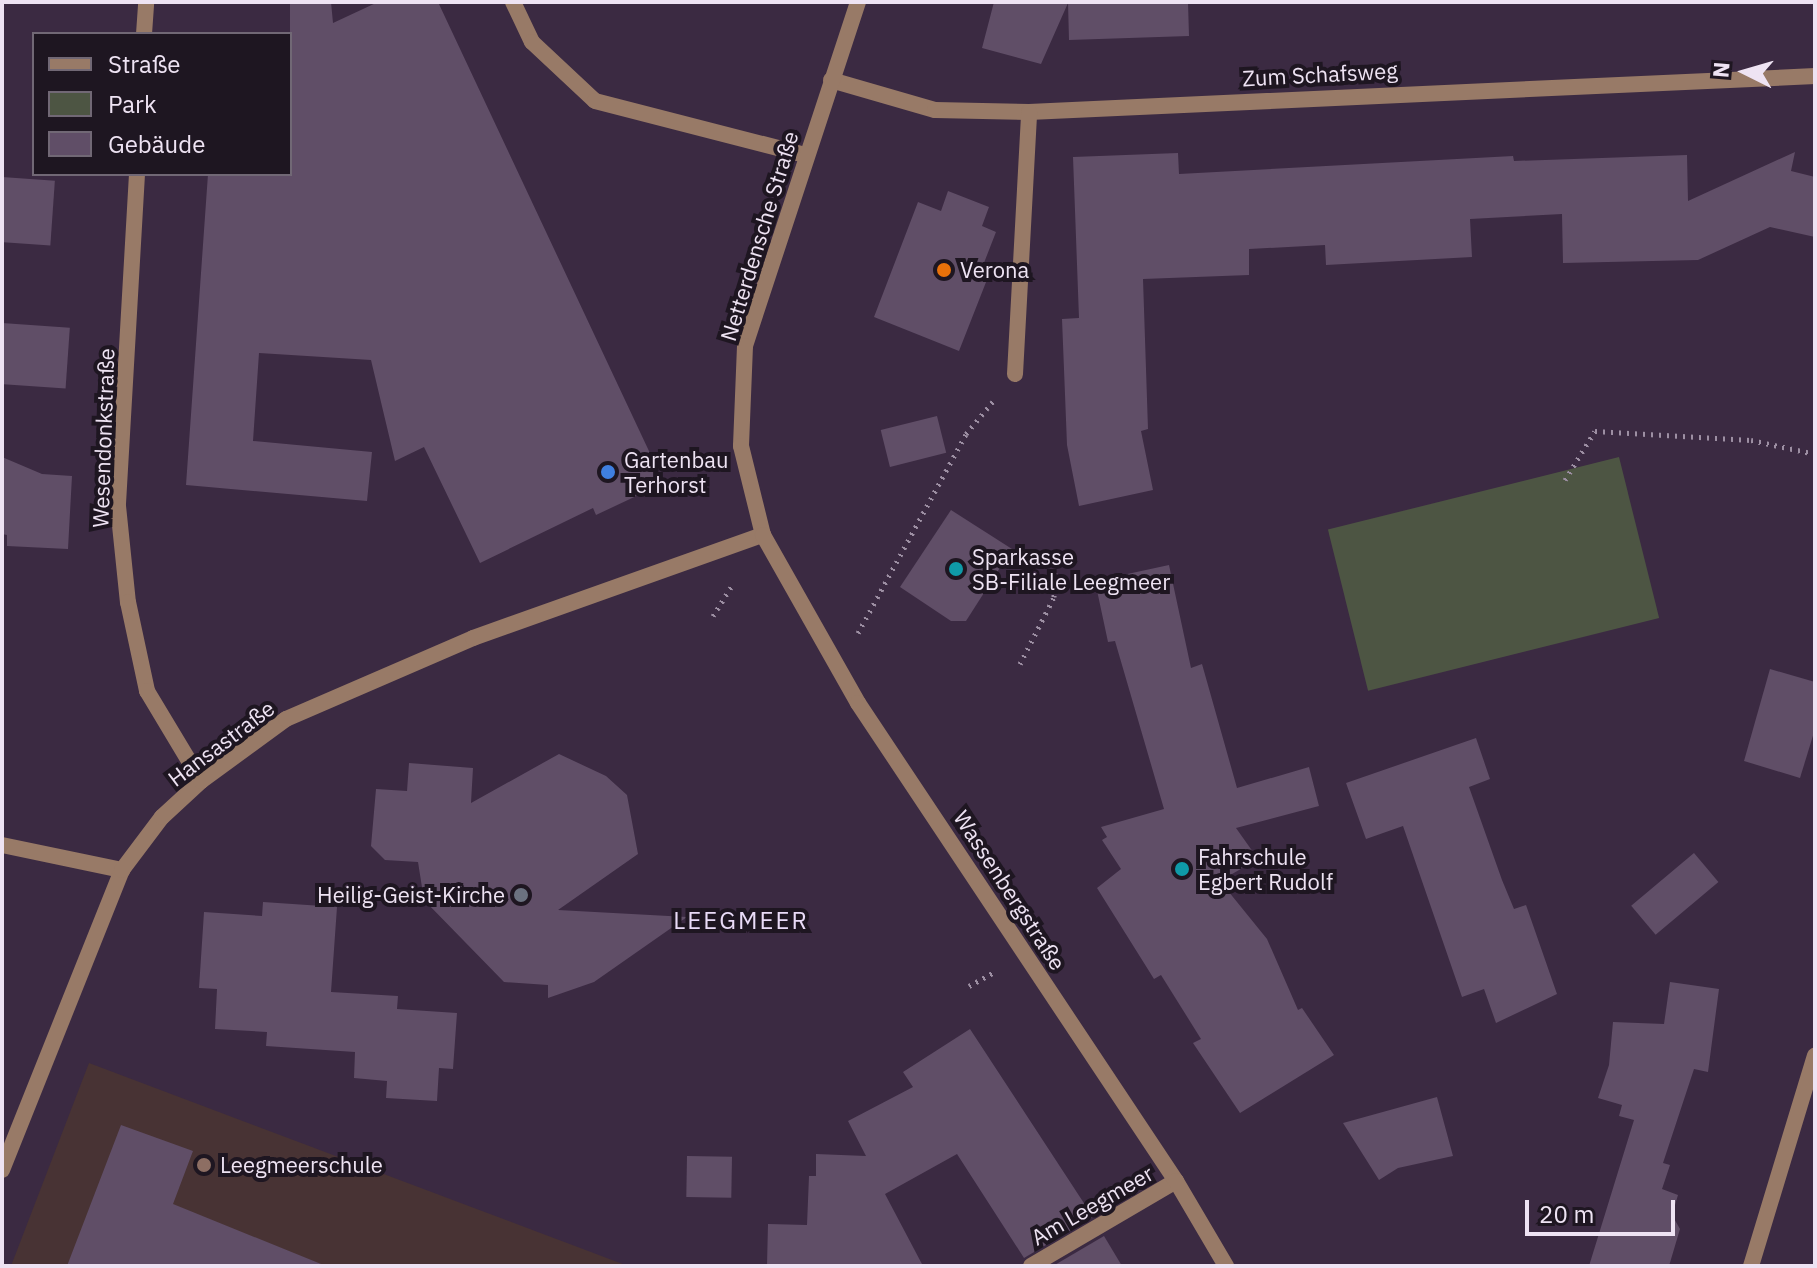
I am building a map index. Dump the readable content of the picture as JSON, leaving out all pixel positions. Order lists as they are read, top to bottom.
{
  "streets": {
    "street": [
      "Zum Schafsweg",
      "Netterdensche Straße",
      "Wesendonkstraße",
      "Hansastraße",
      "Wassenbergstraße",
      "Am Leegmeer"
    ]
  },
  "crossings": [
    ["Zum Schafsweg", "Netterdensche Straße"],
    ["Netterdensche Straße", "Hansastraße"],
    ["Netterdensche Straße", "Wassenbergstraße"],
    ["Wesendonkstraße", "Hansastraße"],
    ["Hansastraße", "Wassenbergstraße"],
    ["Wassenbergstraße", "Am Leegmeer"]
  ],
  "districts": ["LEEGMEER"],
  "places": [
    "Verona",
    "Gartenbau Terhorst",
    "Sparkasse SB-Filiale Leegmeer",
    "Fahrschule Egbert Rudolf",
    "Heilig-Geist-Kirche",
    "Leegmeerschule"
  ],
  "legend": ["Straße", "Park", "Gebäude"],
  "scale_bar": "20 m",
  "north": "left"
}
